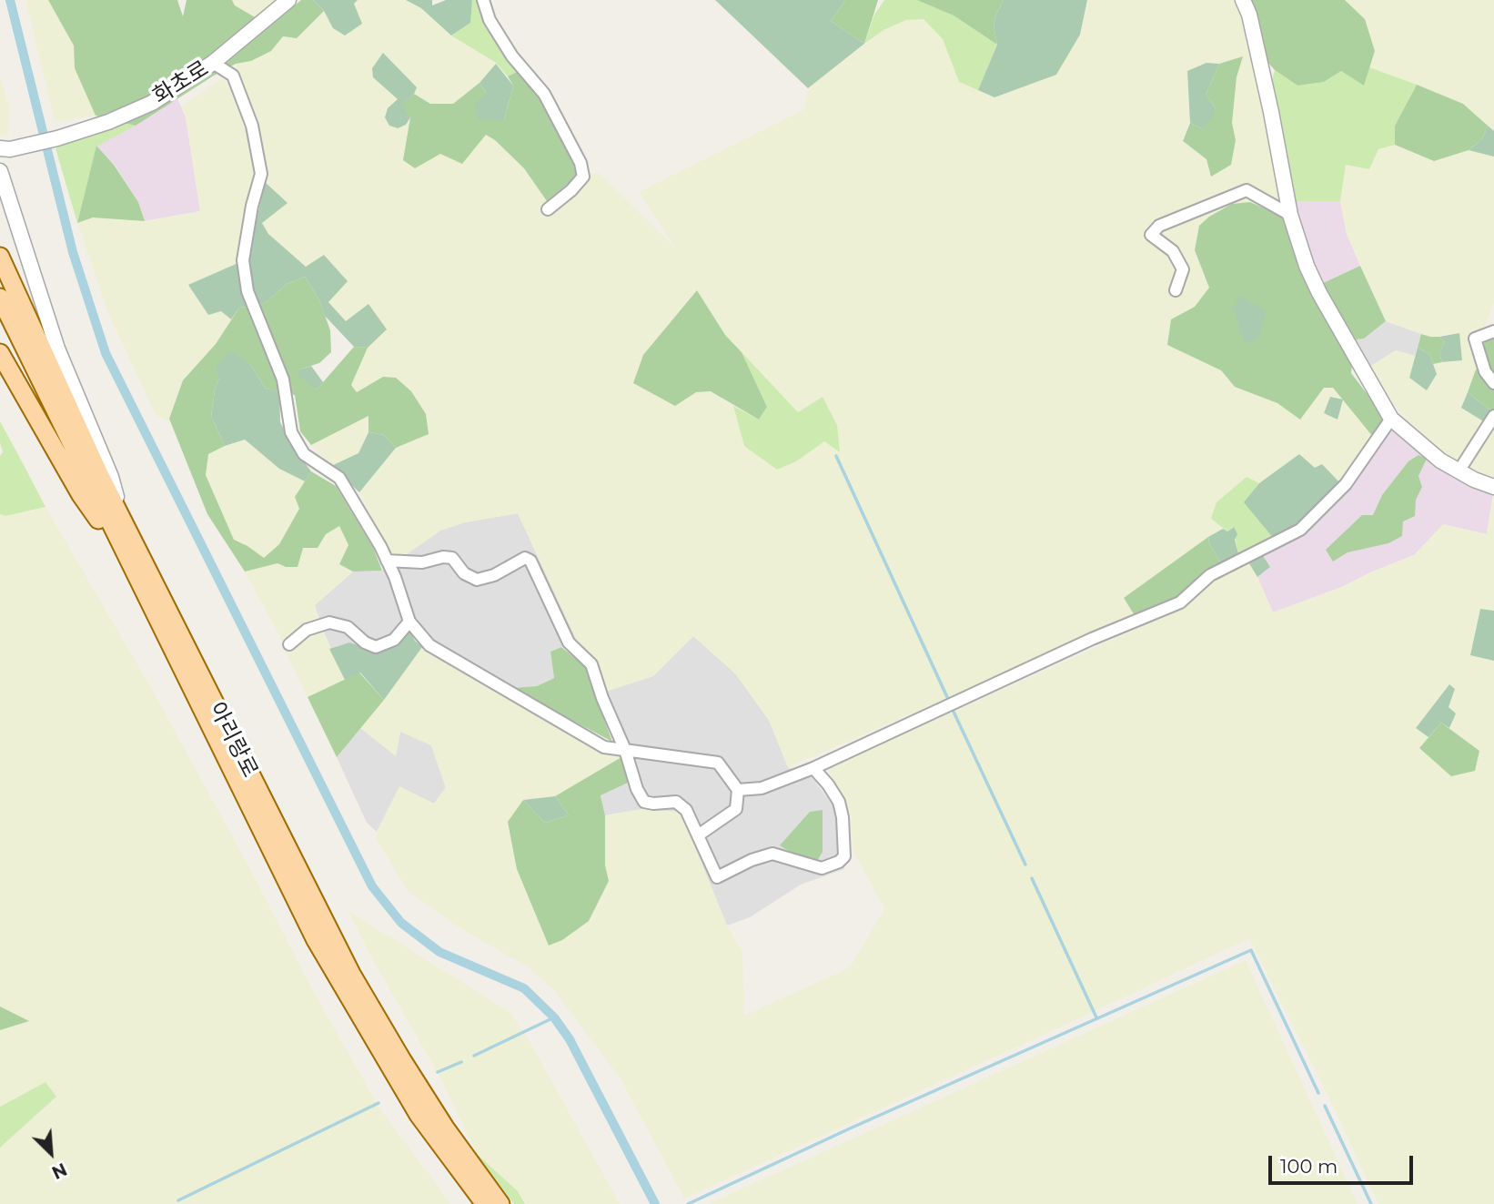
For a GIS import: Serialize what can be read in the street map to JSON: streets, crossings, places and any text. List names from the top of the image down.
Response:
{
  "streets": {
    "main road": ["아리랑로"],
    "street": ["화초로"]
  },
  "scale_bar": "100 m",
  "north": "bottom right"
}
